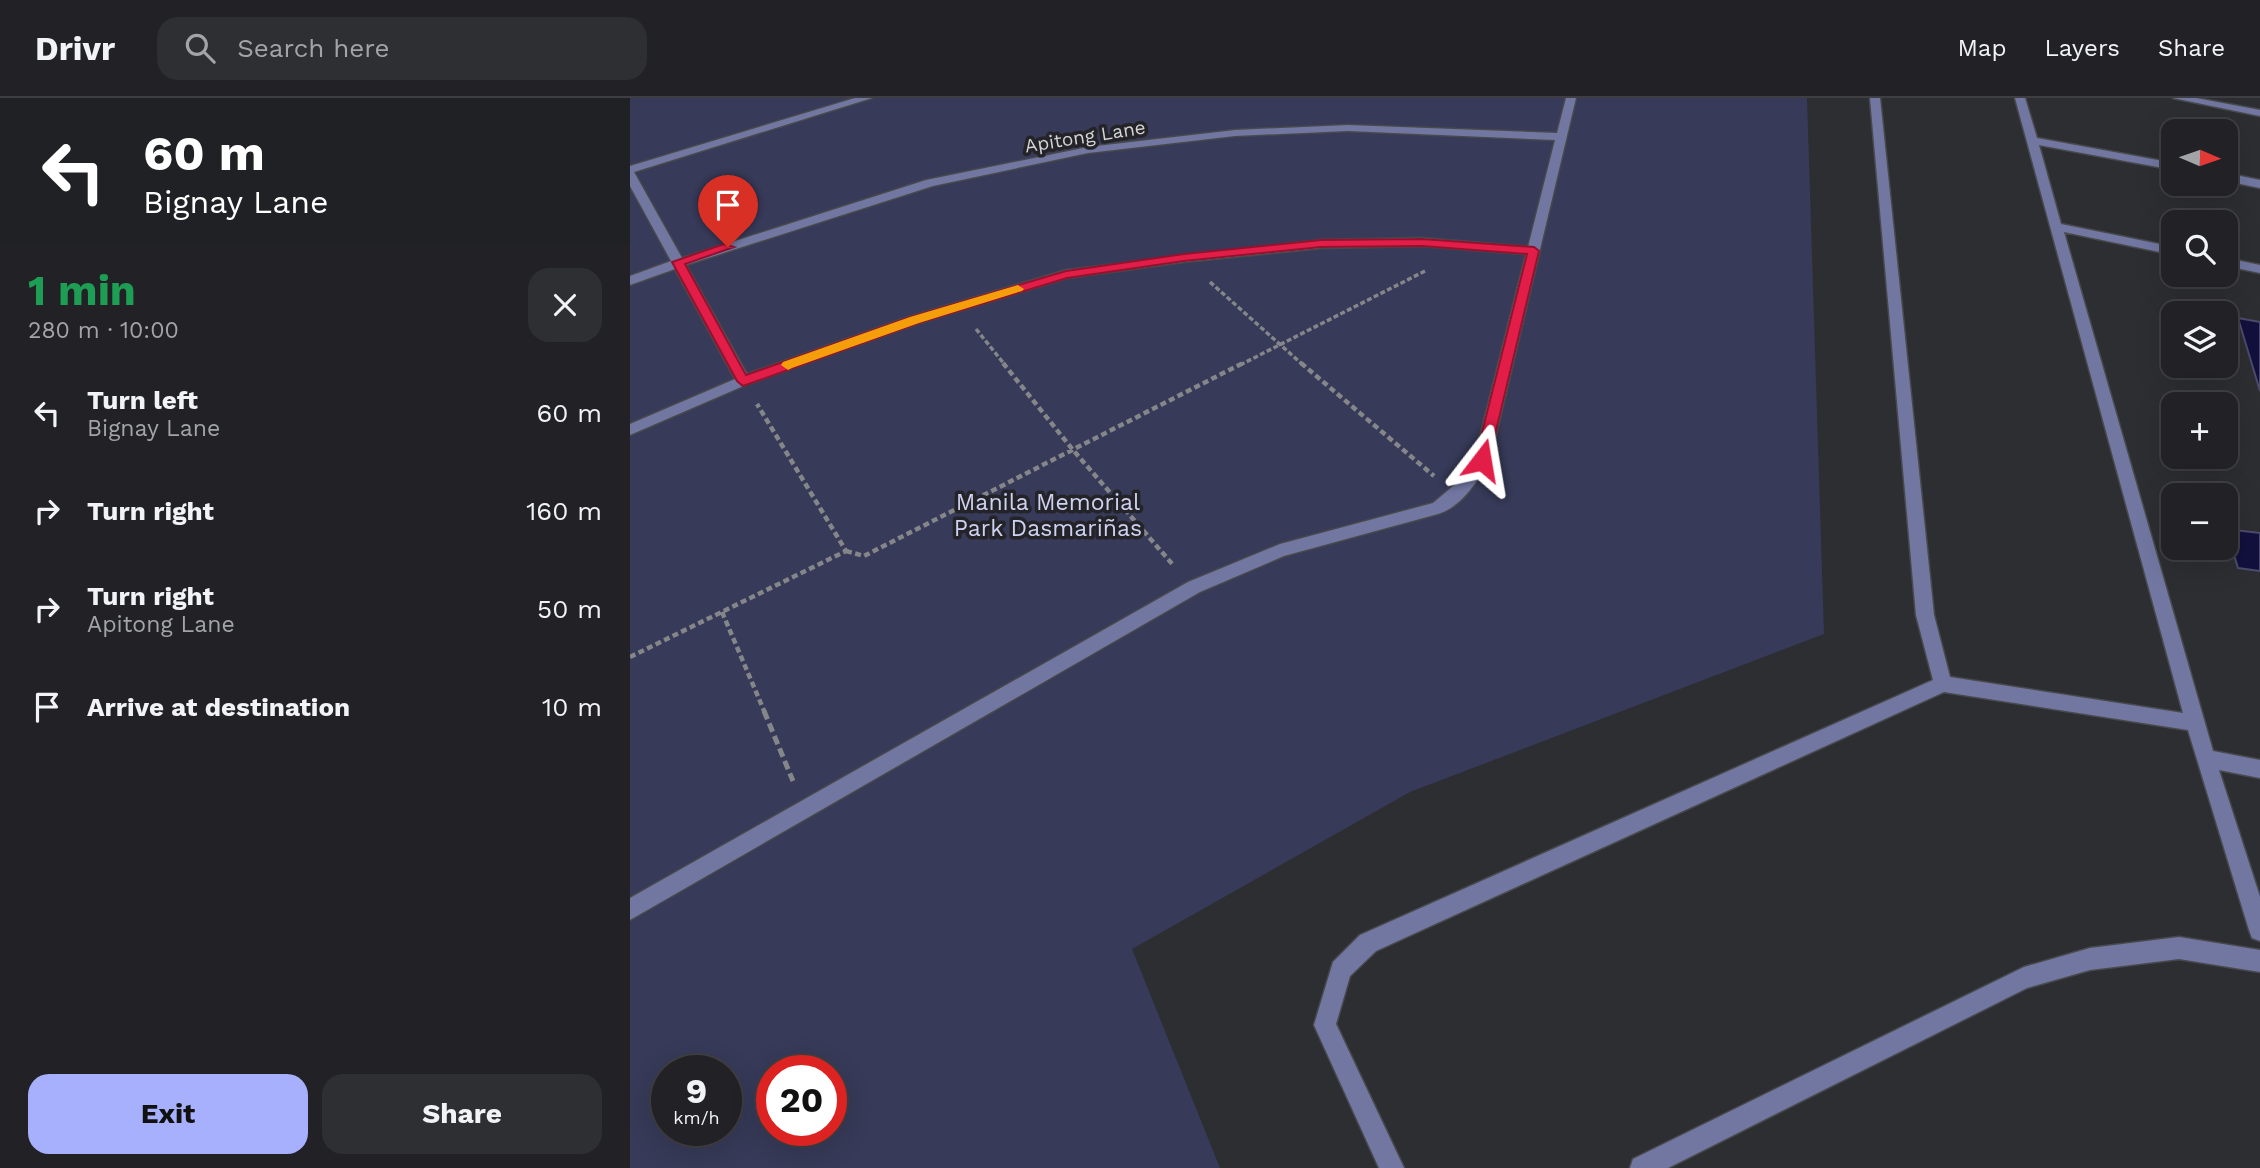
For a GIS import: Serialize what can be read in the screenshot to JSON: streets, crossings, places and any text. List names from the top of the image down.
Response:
{
  "streets": {
    "street": ["Apitong Lane"]
  },
  "parks": ["Manila Memorial Park Dasmariñas"],
  "north": "right",
  "page": {
    "header": "Drivr",
    "search": "Search here",
    "nav": ["Map", "Layers", "Share"],
    "turn": ["60 m", "Bignay Lane"],
    "map_buttons": ["+", "−"],
    "heading": ["1 min", "280 m · 10:00"],
    "list": [
      {
        "name": "Turn left",
        "note": "Bignay Lane",
        "value": "60 m"
      },
      {
        "name": "Turn right",
        "value": "160 m"
      },
      {
        "name": "Turn right",
        "note": "Apitong Lane",
        "value": "50 m"
      },
      {
        "name": "Arrive at destination",
        "value": "10 m"
      }
    ],
    "speed": "9 km/h",
    "limit": "20",
    "buttons": ["Exit", "Share"]
  }
}
